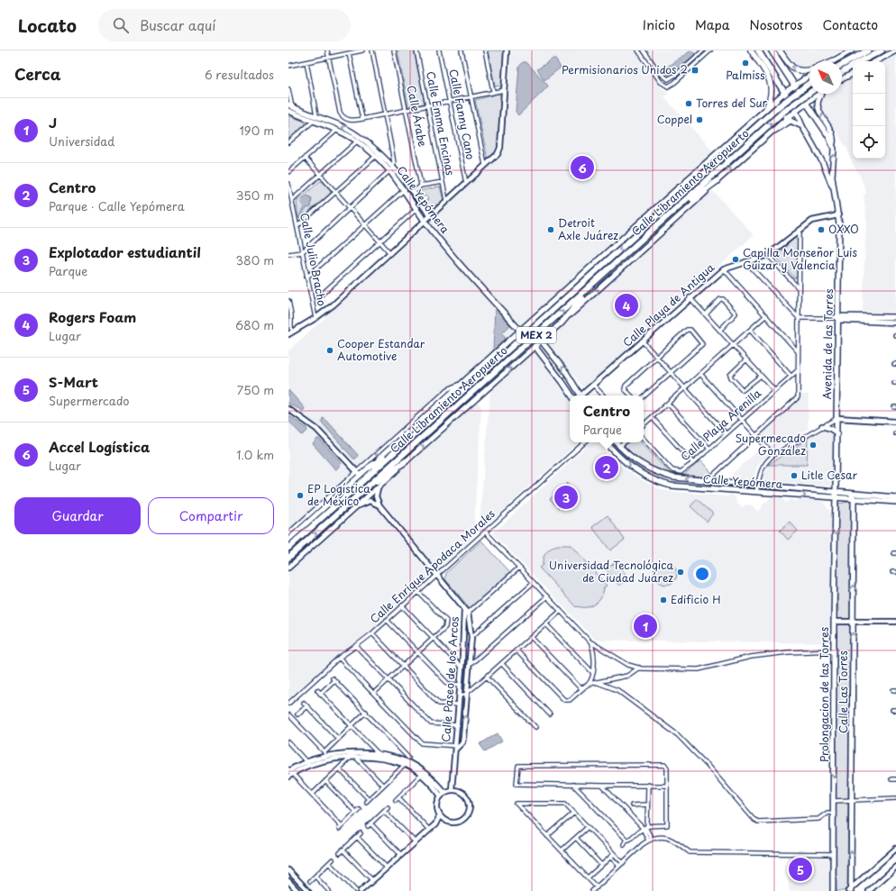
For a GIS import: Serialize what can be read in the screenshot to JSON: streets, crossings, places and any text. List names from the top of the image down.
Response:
{
  "streets": {
    "highway": ["Calle Libramiento Aeropuerto", "MEX 2", "Avenida de las Torres"],
    "main road": ["Calle Yepómera", "Calle Las Torres", "Prolongacion de las Torres"],
    "street": [
      "Calle Fanny Cano",
      "Calle Árabe",
      "Calle Emma Encinas",
      "Calle Julio Bracho",
      "Calle Playa de Antigua",
      "Calle Playa Arenilla",
      "Calle Enrique Apodaca Morales",
      "Calle Paseo de los Arcos"
    ]
  },
  "crossings": [
    ["Calle Yepómera", "Avenida de las Torres"],
    ["Calle Yepómera", "Calle Las Torres"],
    ["Calle Yepómera", "Prolongacion de las Torres"],
    ["Calle Playa de Antigua", "Avenida de las Torres"],
    ["Avenida de las Torres", "Prolongacion de las Torres"],
    ["Calle Enrique Apodaca Morales", "Calle Paseo de los Arcos"]
  ],
  "one_way": ["Calle Las Torres", "Prolongacion de las Torres"],
  "places": {
    "other": [
      "Palmiss",
      "Torres del Sur",
      "Coppel",
      "Detroit Axle Juárez",
      "OXXO",
      "Capilla Monseñor Luis Guizar y Valencia",
      "Cooper Estandar Automotive",
      "Supermecado González",
      "Litle Cesar",
      "EP Logística de México",
      "Universidad Tecnológica de Ciudad Juárez",
      "Edificio H"
    ],
    "transit": ["Permisionarios Unidos 2"]
  },
  "north": "top left",
  "page": {
    "header": "Locato",
    "search": "Buscar aquí",
    "nav": [
      "Inicio",
      "Mapa",
      "Nosotros",
      "Contacto"
    ],
    "heading": ["Cerca", "6 resultados"],
    "map_buttons": ["+", "−"],
    "list": [
      {
        "mark": "1",
        "name": "J",
        "note": "Universidad",
        "value": "190 m"
      },
      {
        "mark": "2",
        "name": "Centro",
        "note": "Parque · Calle Yepómera",
        "value": "350 m"
      },
      {
        "mark": "3",
        "name": "Explotador estudiantil",
        "note": "Parque",
        "value": "380 m"
      },
      {
        "mark": "4",
        "name": "Rogers Foam",
        "note": "Lugar",
        "value": "680 m"
      },
      {
        "mark": "5",
        "name": "S-Mart",
        "note": "Supermercado",
        "value": "750 m"
      },
      {
        "mark": "6",
        "name": "Accel Logística",
        "note": "Lugar",
        "value": "1.0 km"
      }
    ],
    "pins": [
      "6",
      "4",
      "2",
      "3",
      "1",
      "5"
    ],
    "popup": ["Centro", "Parque"],
    "buttons": ["Guardar", "Compartir"]
  }
}
